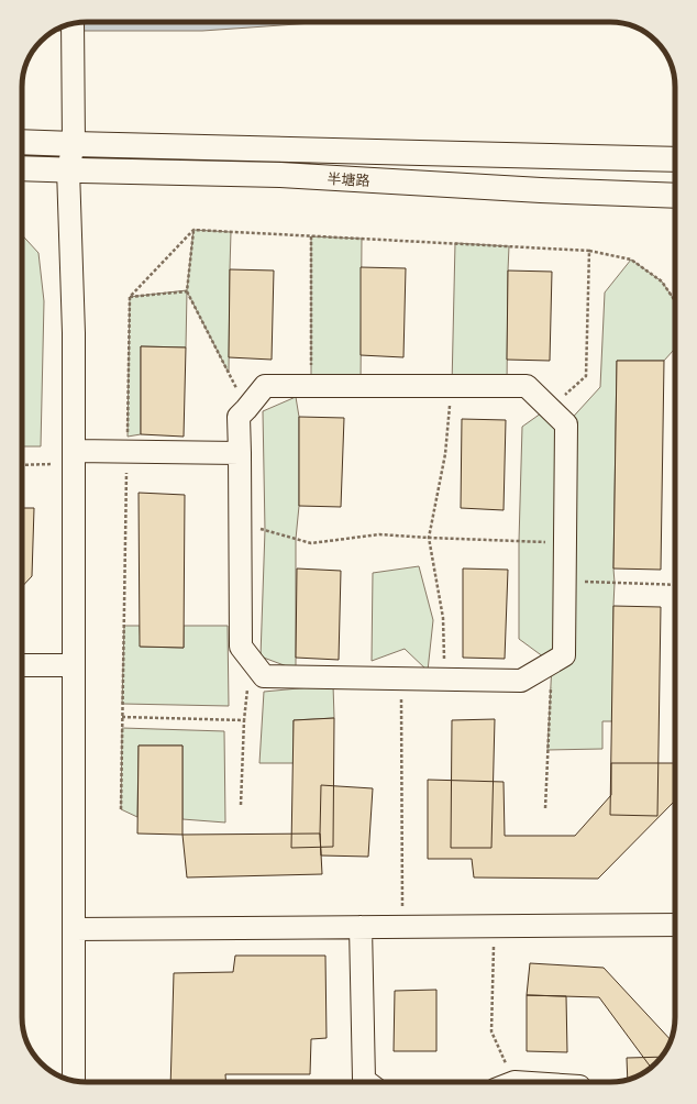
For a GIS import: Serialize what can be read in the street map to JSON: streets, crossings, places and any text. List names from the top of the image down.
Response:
{
  "streets": {
    "main road": ["半塘路"]
  }
}
